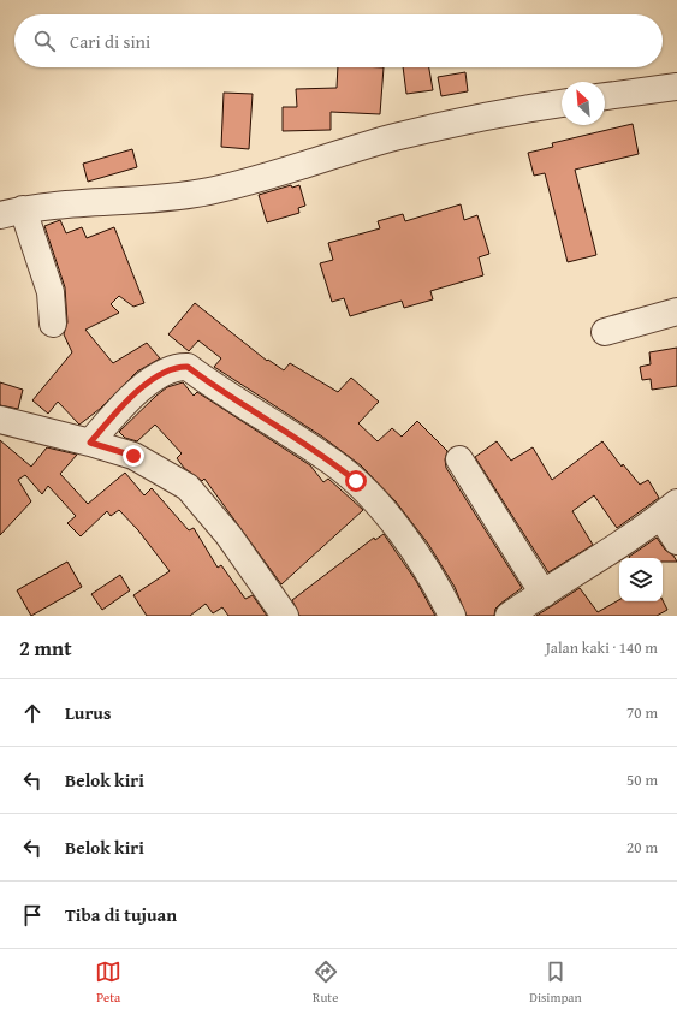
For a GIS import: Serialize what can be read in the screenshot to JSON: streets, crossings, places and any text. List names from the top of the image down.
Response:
{
  "north": "top left",
  "page": {
    "search": "Cari di sini",
    "heading": ["2 mnt", "Jalan kaki · 140 m"],
    "list": [
      ["Lurus", "70 m"],
      ["Belok kiri", "50 m"],
      ["Belok kiri", "20 m"],
      "Tiba di tujuan"
    ],
    "nav": ["Peta", "Rute", "Disimpan"]
  }
}
